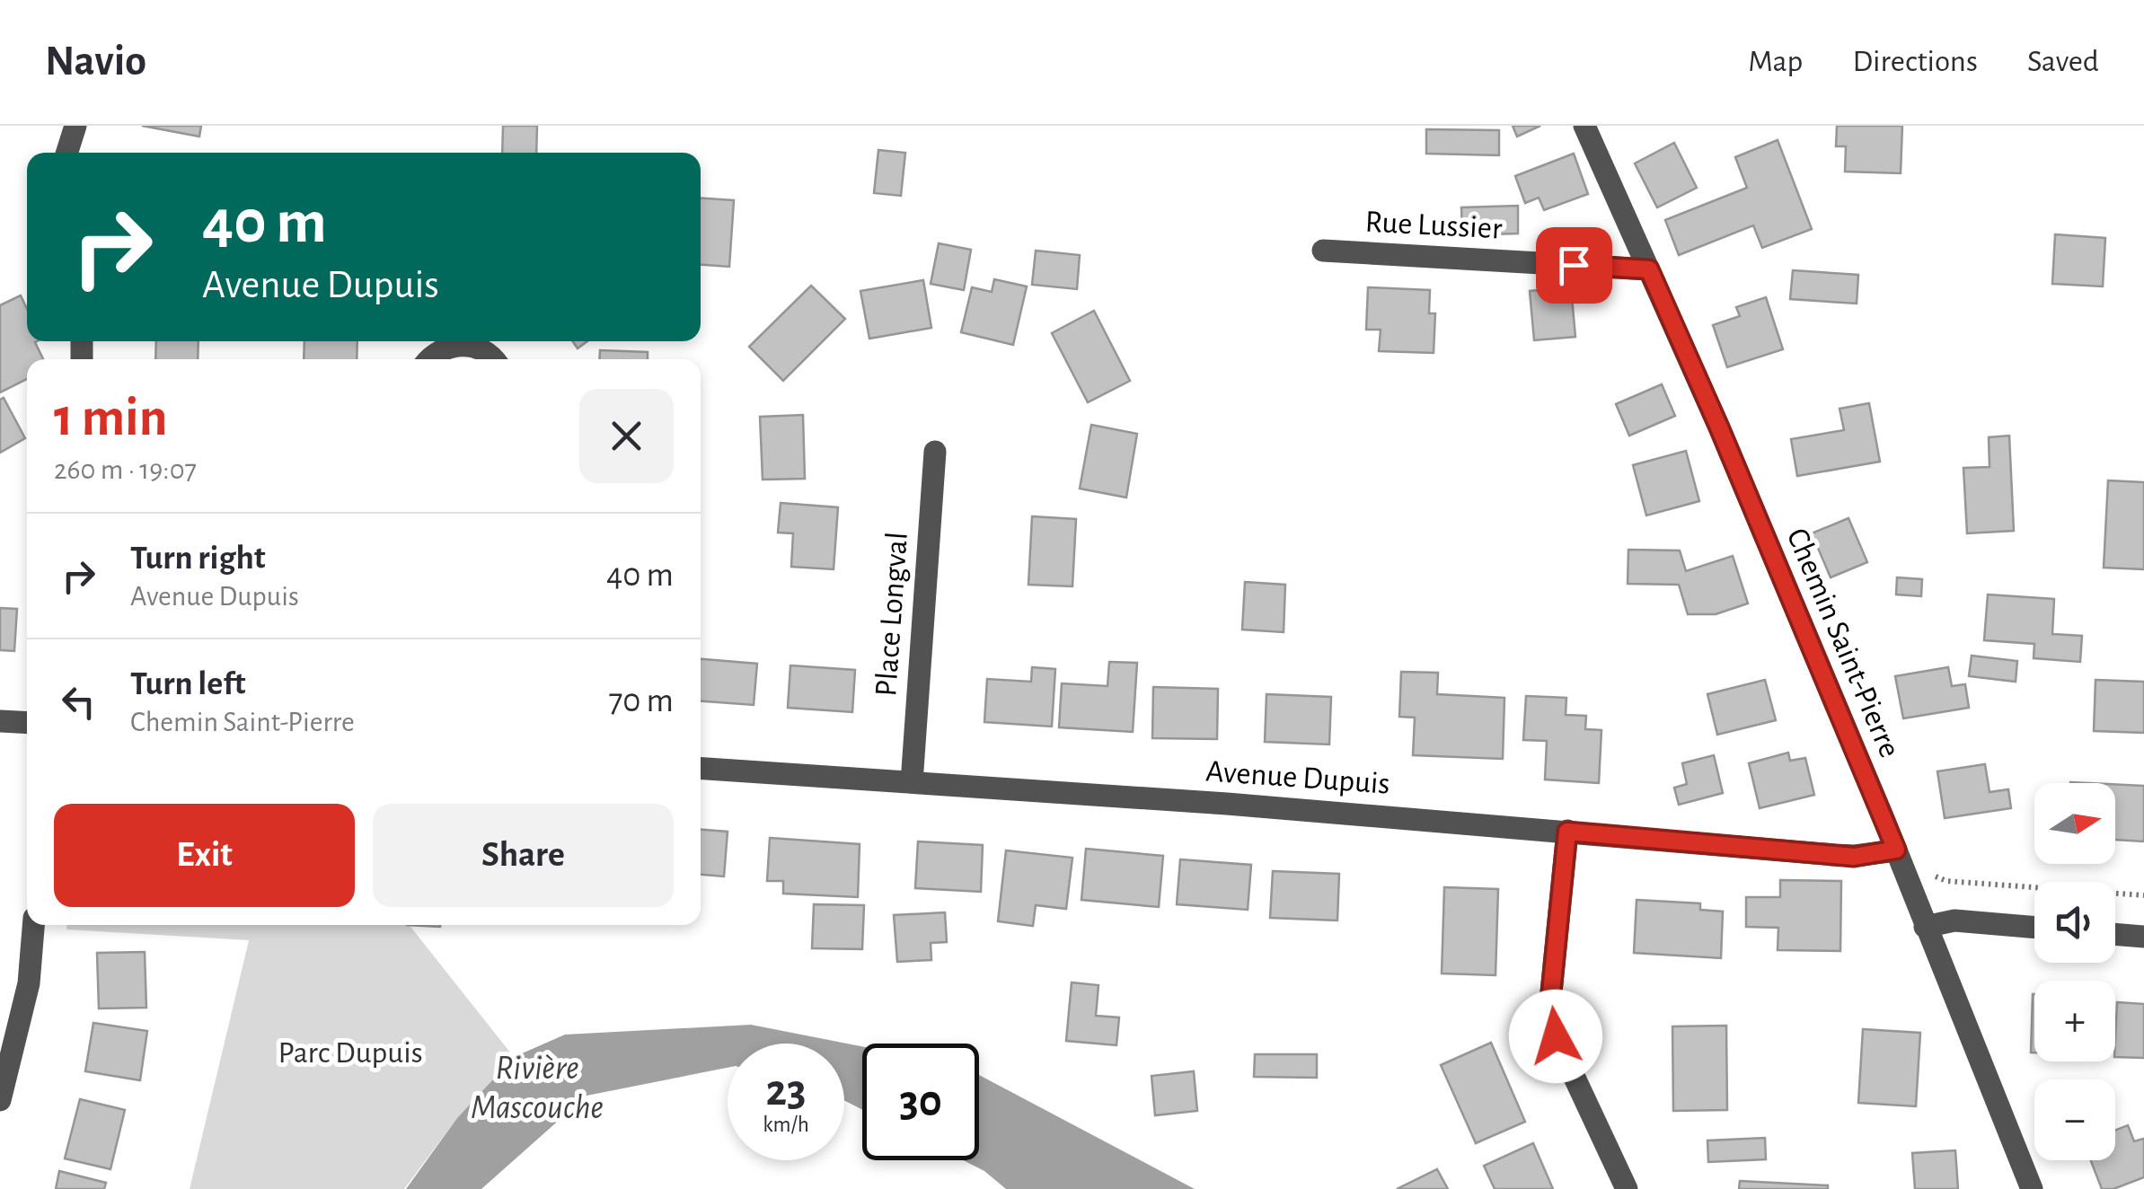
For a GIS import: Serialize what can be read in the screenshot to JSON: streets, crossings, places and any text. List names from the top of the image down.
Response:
{
  "streets": {
    "street": [
      "Rue Lussier",
      "Place Longval",
      "Chemin Saint-Pierre",
      "Avenue Dupuis"
    ]
  },
  "crossings": [
    ["Rue Lussier", "Chemin Saint-Pierre"],
    ["Place Longval", "Avenue Dupuis"],
    ["Chemin Saint-Pierre", "Avenue Dupuis"]
  ],
  "water": ["Rivière Mascouche"],
  "parks": ["Parc Dupuis"],
  "north": "right",
  "page": {
    "header": "Navio",
    "nav": ["Map", "Directions", "Saved"],
    "turn": ["40 m", "Avenue Dupuis"],
    "heading": ["1 min", "260 m · 19:07"],
    "list": [
      {
        "name": "Turn right",
        "note": "Avenue Dupuis",
        "value": "40 m"
      },
      {
        "name": "Turn left",
        "note": "Chemin Saint-Pierre",
        "value": "70 m"
      }
    ],
    "map_buttons": ["+", "−"],
    "buttons": ["Exit", "Share"],
    "speed": "23 km/h",
    "limit": "30"
  }
}
